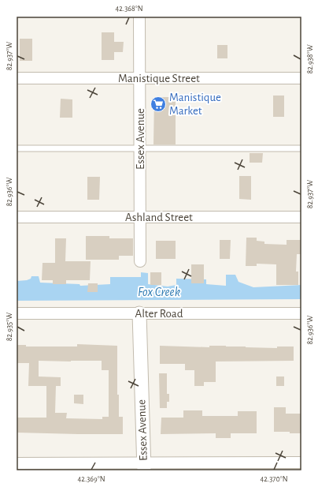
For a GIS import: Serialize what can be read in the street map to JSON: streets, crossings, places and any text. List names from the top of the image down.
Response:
{
  "streets": {
    "street": [
      "Manistique Street",
      "Essex Avenue",
      "Ashland Street",
      "Alter Road"
    ]
  },
  "crossings": [
    ["Manistique Street", "Essex Avenue"],
    ["Essex Avenue", "Ashland Street"],
    ["Essex Avenue", "Alter Road"]
  ],
  "water": ["Fox Creek"],
  "places": {
    "supermarket": ["Manistique Market"]
  },
  "coordinates": [
    "42.368°N",
    "82.937°W",
    "82.938°W",
    "82.936°W",
    "82.935°W",
    "42.369°N",
    "42.370°N"
  ]
}
